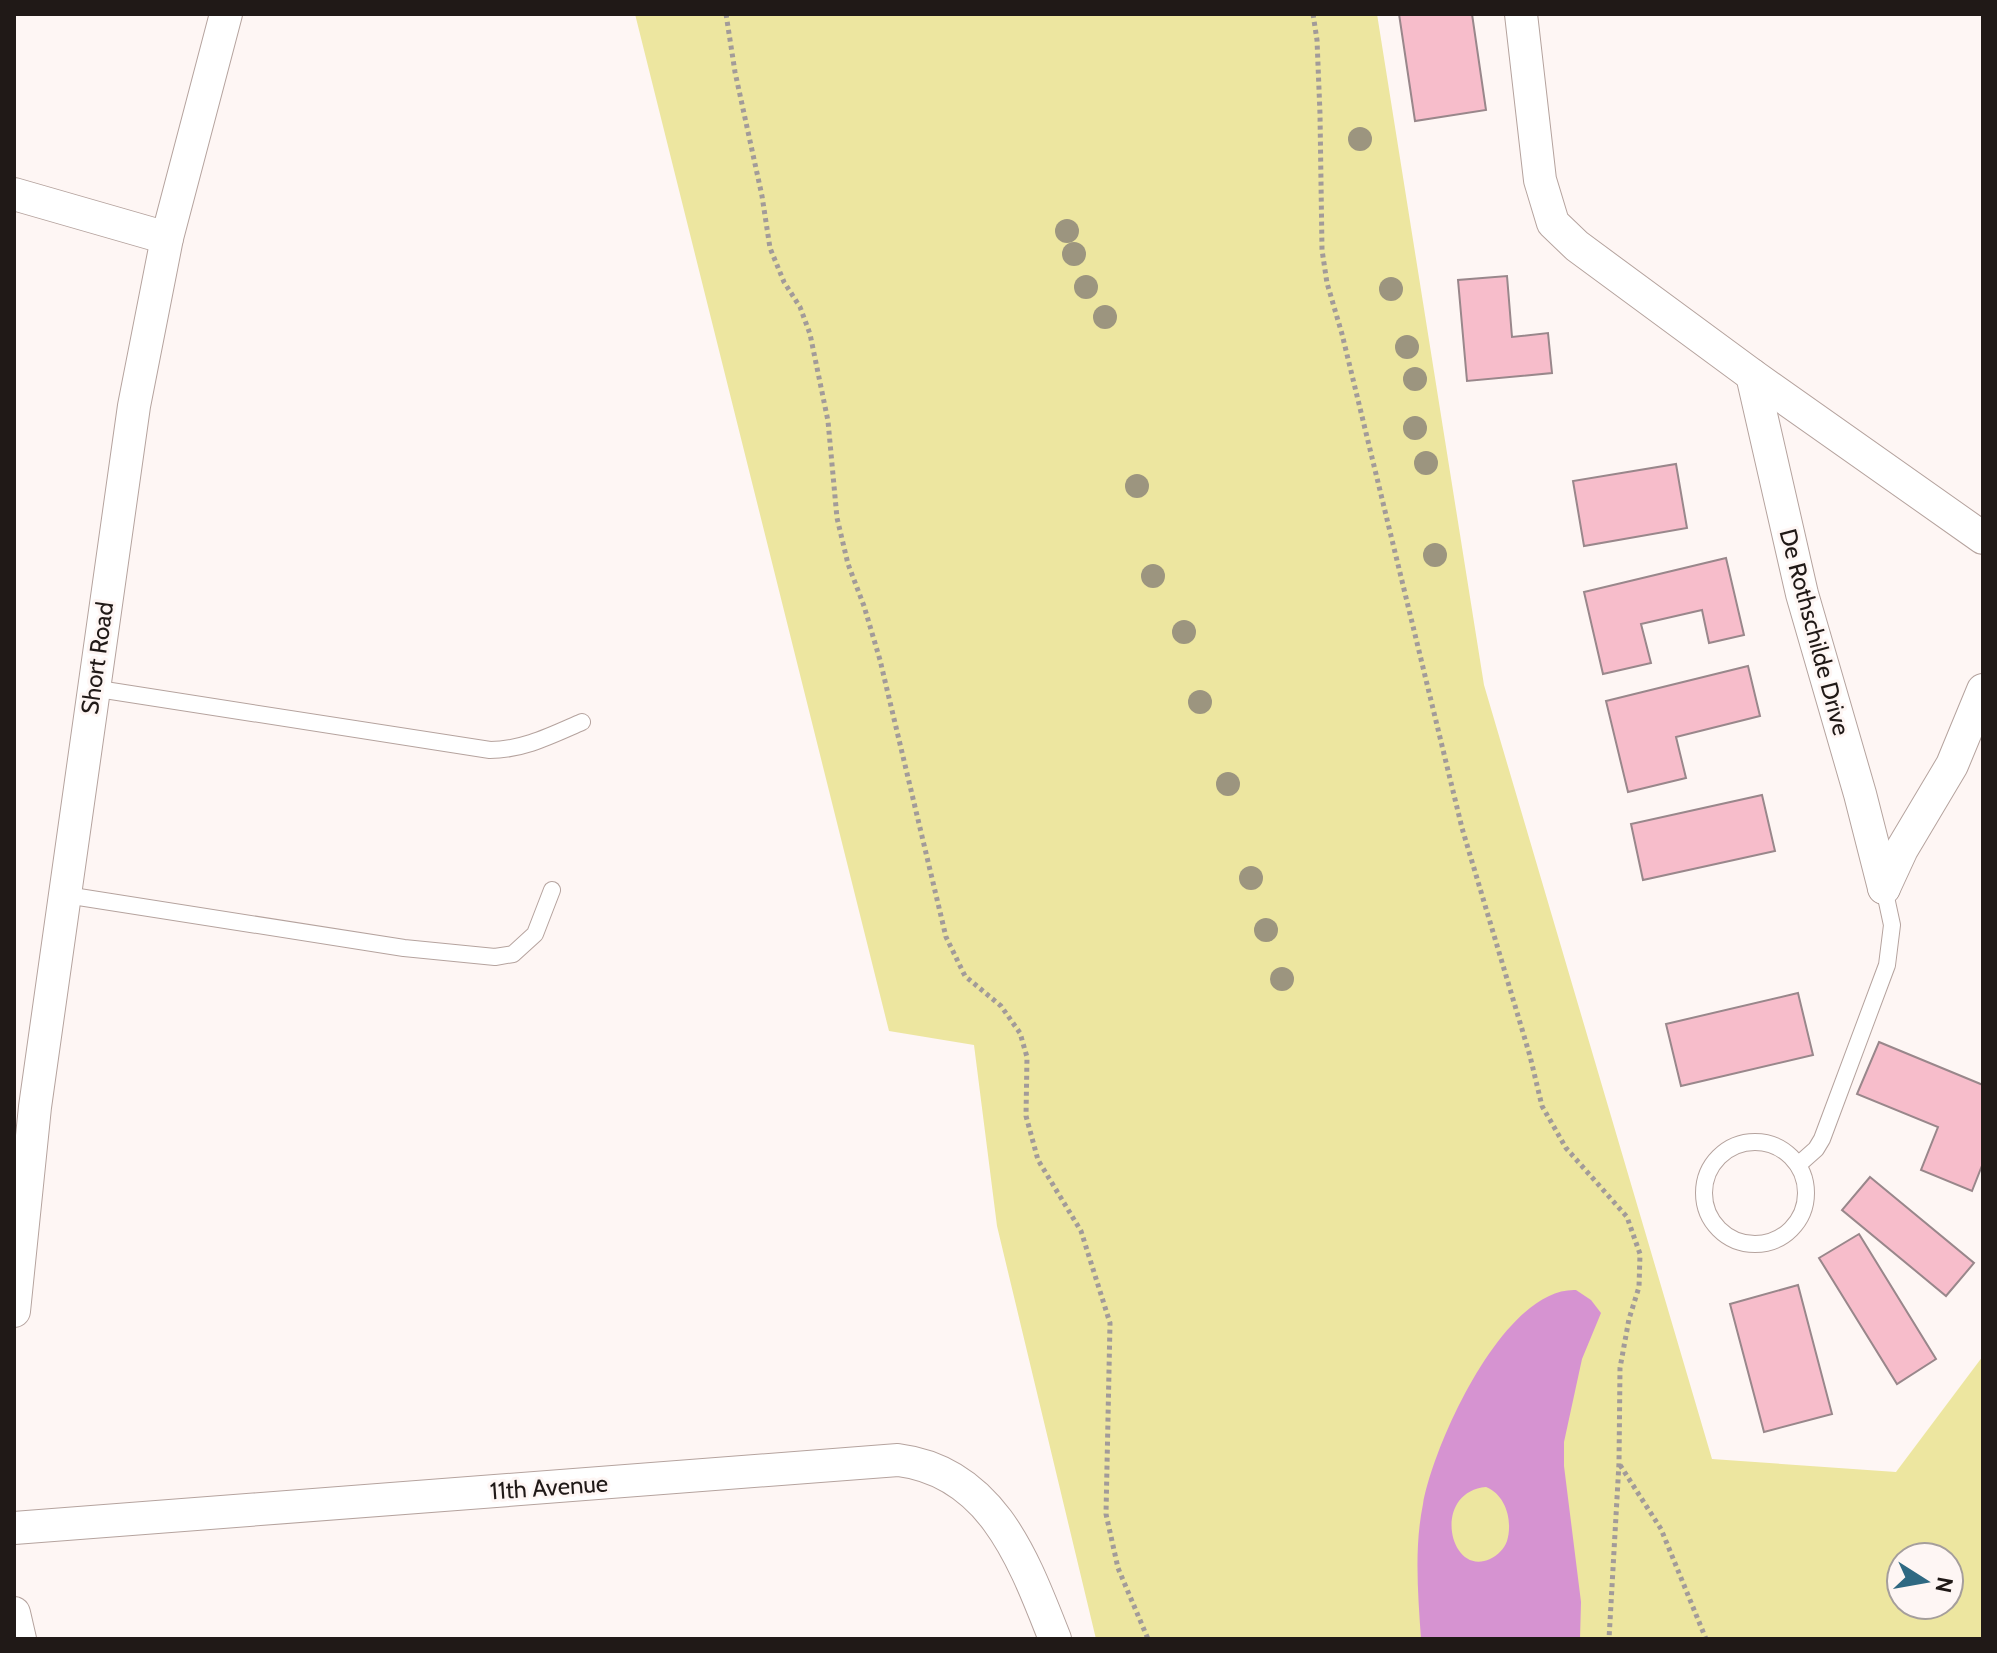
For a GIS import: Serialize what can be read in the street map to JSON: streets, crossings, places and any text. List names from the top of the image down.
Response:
{
  "streets": {
    "street": ["De Rothschilde Drive", "Short Road", "11th Avenue"]
  },
  "north": "right"
}
